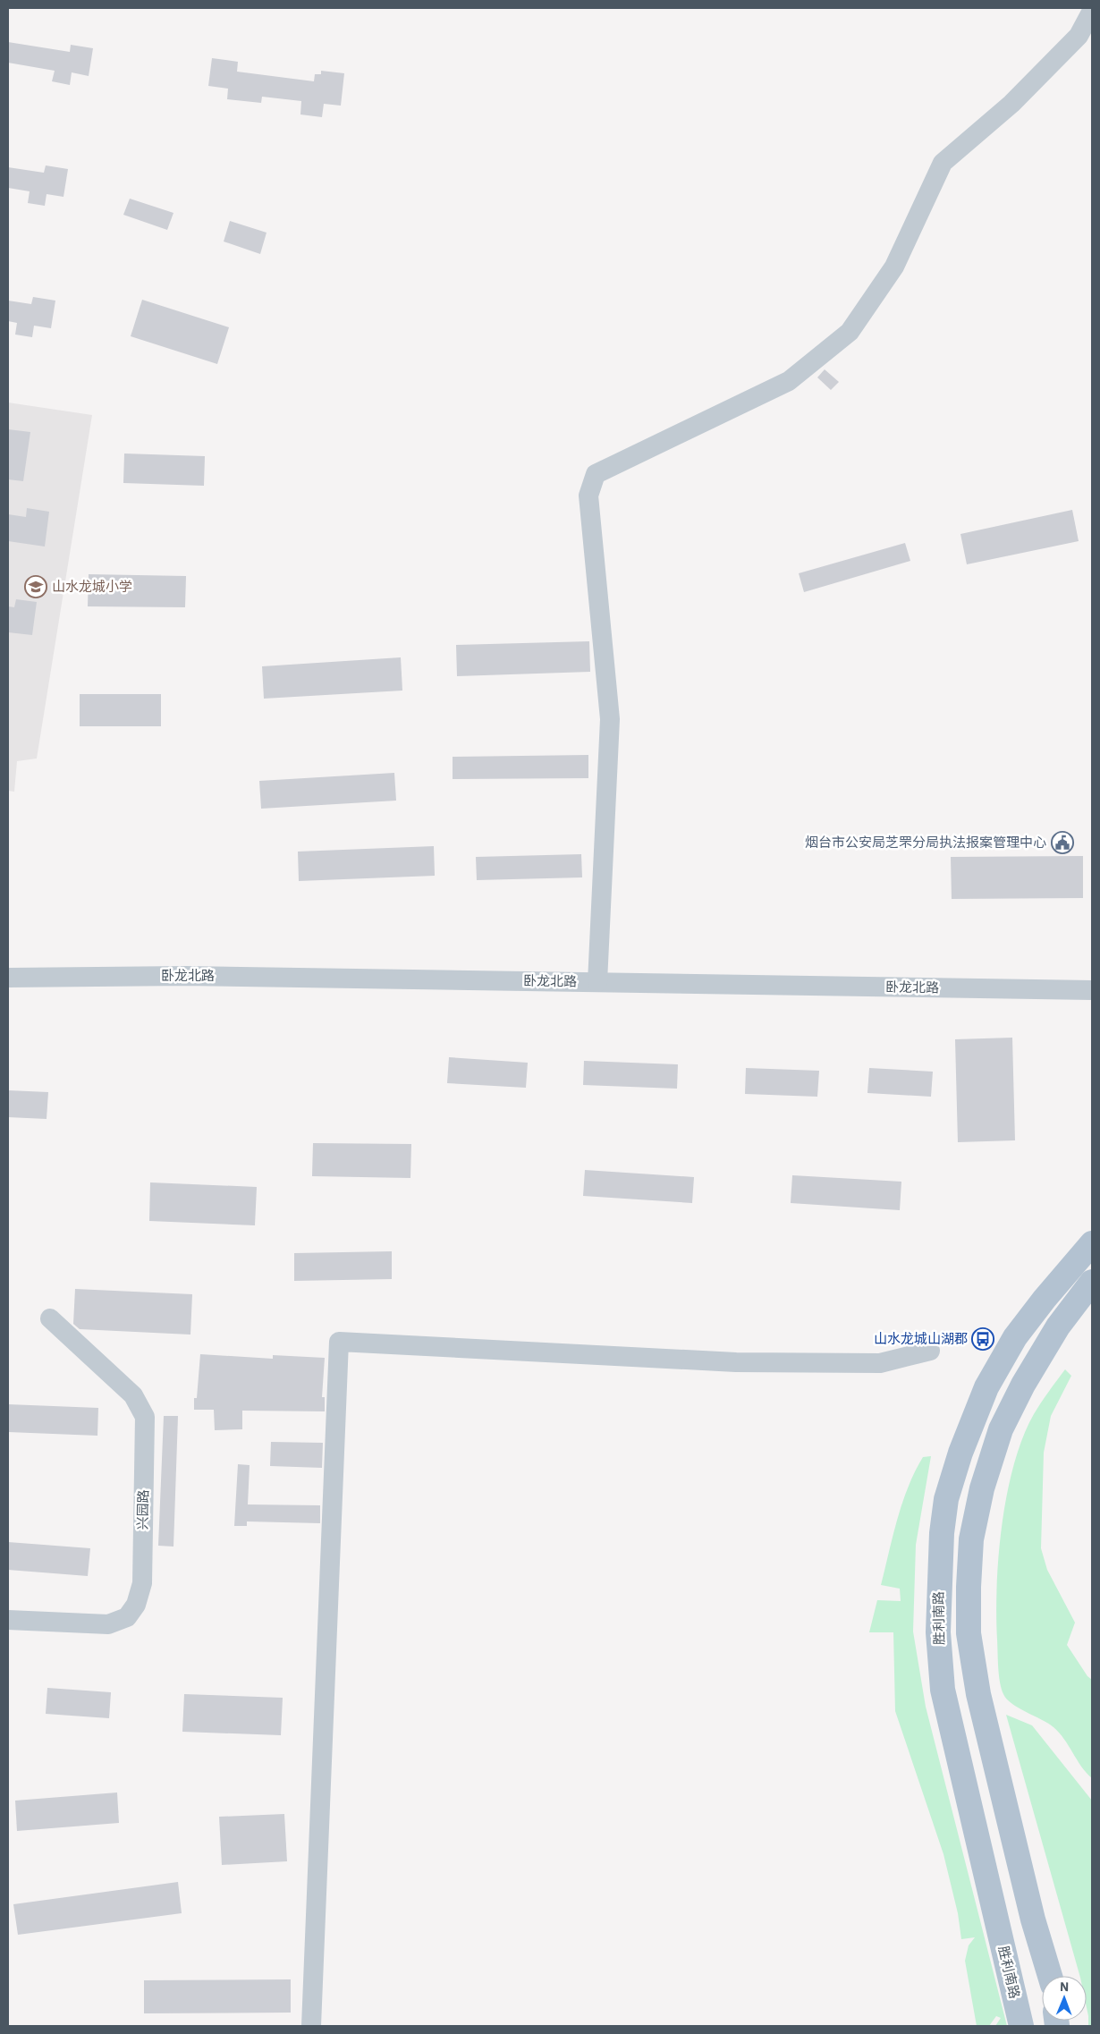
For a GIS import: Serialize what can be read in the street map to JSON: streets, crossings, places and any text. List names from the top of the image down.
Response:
{
  "streets": {
    "main road": ["胜利南路"],
    "street": ["卧龙北路", "兴园路"]
  },
  "places": {
    "school or university": ["山水龙城小学"],
    "public building": ["烟台市公安局芝罘分局执法报案管理中心"],
    "bus stop": ["山水龙城山湖郡"]
  },
  "north": "top"
}
